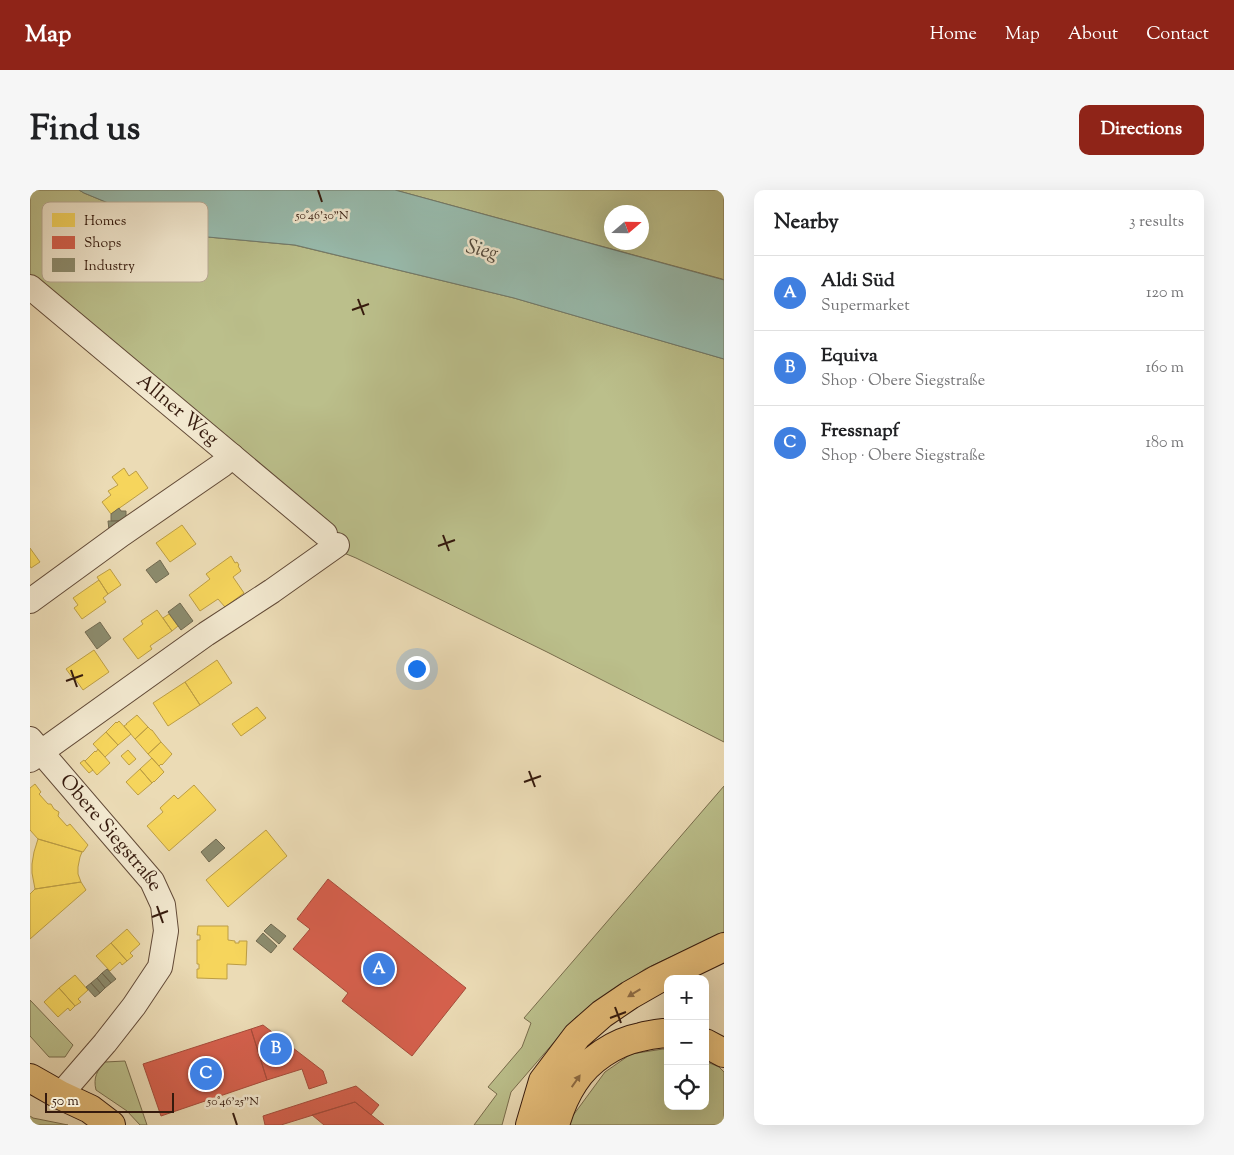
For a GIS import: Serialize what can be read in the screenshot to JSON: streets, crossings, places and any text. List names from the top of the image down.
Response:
{
  "streets": {
    "street": ["Allner Weg", "Obere Siegstraße"]
  },
  "crossings": [
    ["Allner Weg", "Obere Siegstraße"]
  ],
  "water": ["Sieg"],
  "legend": ["Homes", "Shops", "Industry"],
  "scale_bar": "50 m",
  "north": "right",
  "page": {
    "header": "Map",
    "nav": [
      "Home",
      "Map",
      "About",
      "Contact"
    ],
    "title": "Find us",
    "buttons": "Directions",
    "heading": ["Nearby", "3 results"],
    "list": [
      {
        "mark": "A",
        "name": "Aldi Süd",
        "note": "Supermarket",
        "value": "120 m"
      },
      {
        "mark": "B",
        "name": "Equiva",
        "note": "Shop · Obere Siegstraße",
        "value": "160 m"
      },
      {
        "mark": "C",
        "name": "Fressnapf",
        "note": "Shop · Obere Siegstraße",
        "value": "180 m"
      }
    ],
    "pins": ["A", "B", "C"],
    "map_buttons": ["+", "−"],
    "scale": "50 m"
  },
  "coordinates": ["50°46'30\"N", "50°46'25\"N"]
}
